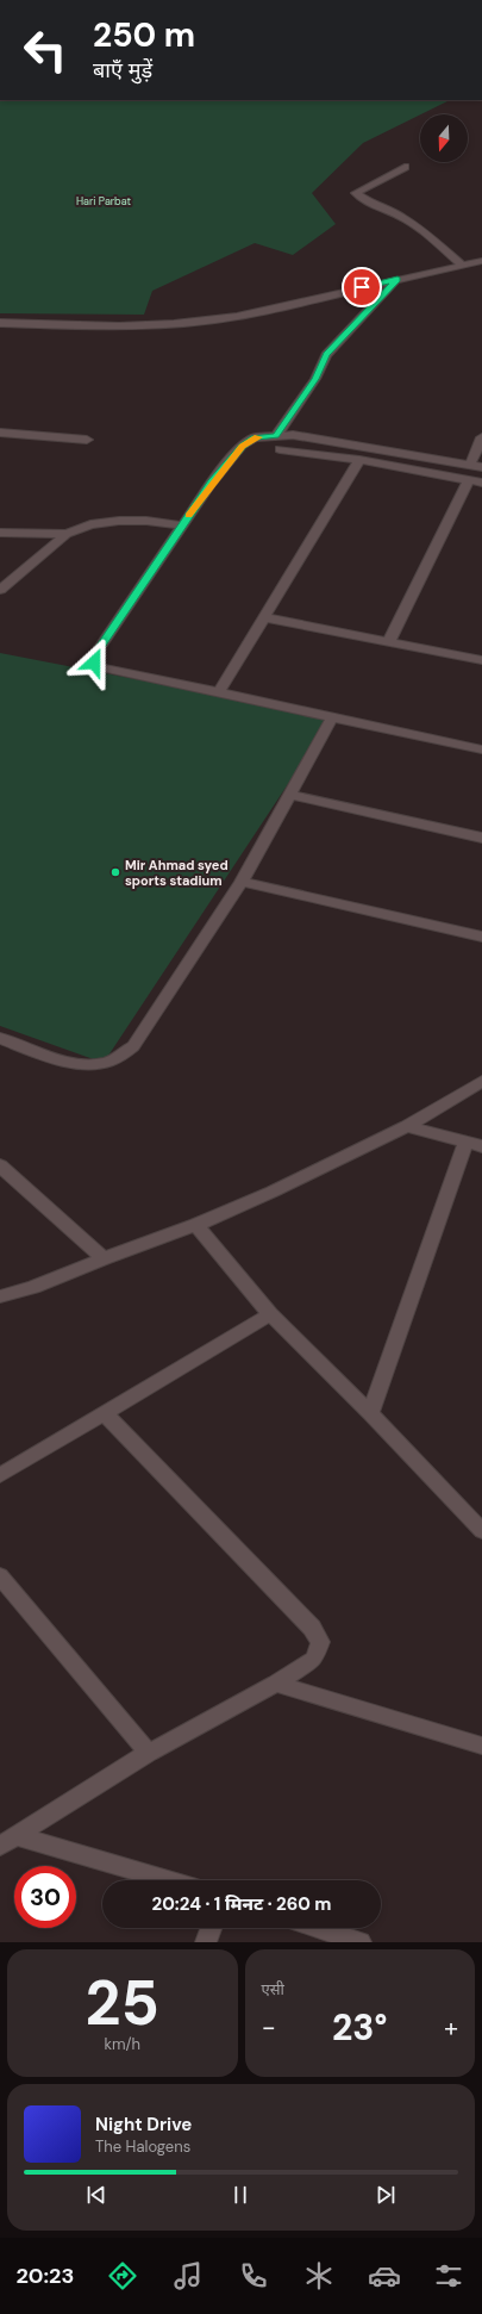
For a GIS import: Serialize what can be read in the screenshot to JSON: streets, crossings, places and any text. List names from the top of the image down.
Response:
{
  "parks": ["Hari Parbat"],
  "places": ["Mir Ahmad syed sports stadium"],
  "north": "bottom",
  "page": {
    "turn": ["250 m", "बाएँ मुड़ें"],
    "limit": "30",
    "trip": "20:24 · 1 मिनट · 260 m",
    "tile": [
      ["25", "km/h"],
      "एसी"
    ],
    "heat": ["−", "23°", "+"],
    "song": ["Night Drive", "The Halogens"],
    "tabs": "20:23"
  }
}
